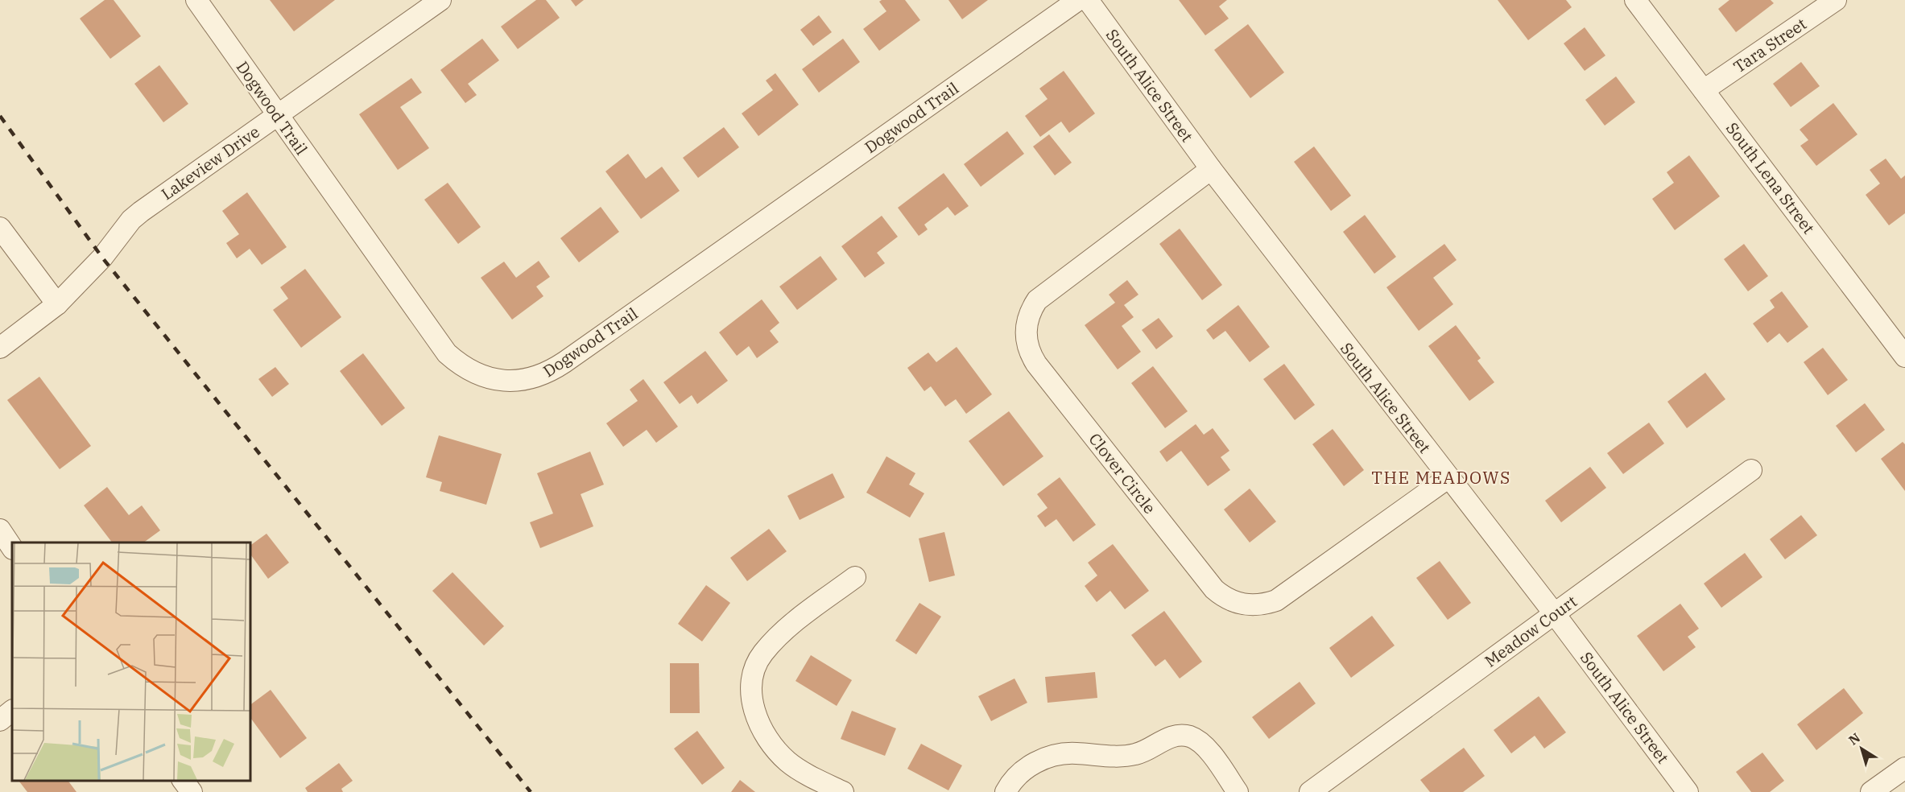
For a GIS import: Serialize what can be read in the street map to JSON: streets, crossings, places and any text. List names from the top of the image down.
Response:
{
  "streets": {
    "street": [
      "Tara Street",
      "South Alice Street",
      "Dogwood Trail",
      "Lakeview Drive",
      "South Lena Street",
      "Clover Circle",
      "Meadow Court"
    ]
  },
  "crossings": [
    ["Tara Street", "South Lena Street"],
    ["South Alice Street", "Clover Circle"],
    ["South Alice Street", "Meadow Court"],
    ["Dogwood Trail", "Lakeview Drive"]
  ],
  "districts": ["THE MEADOWS"],
  "north": "top left"
}
